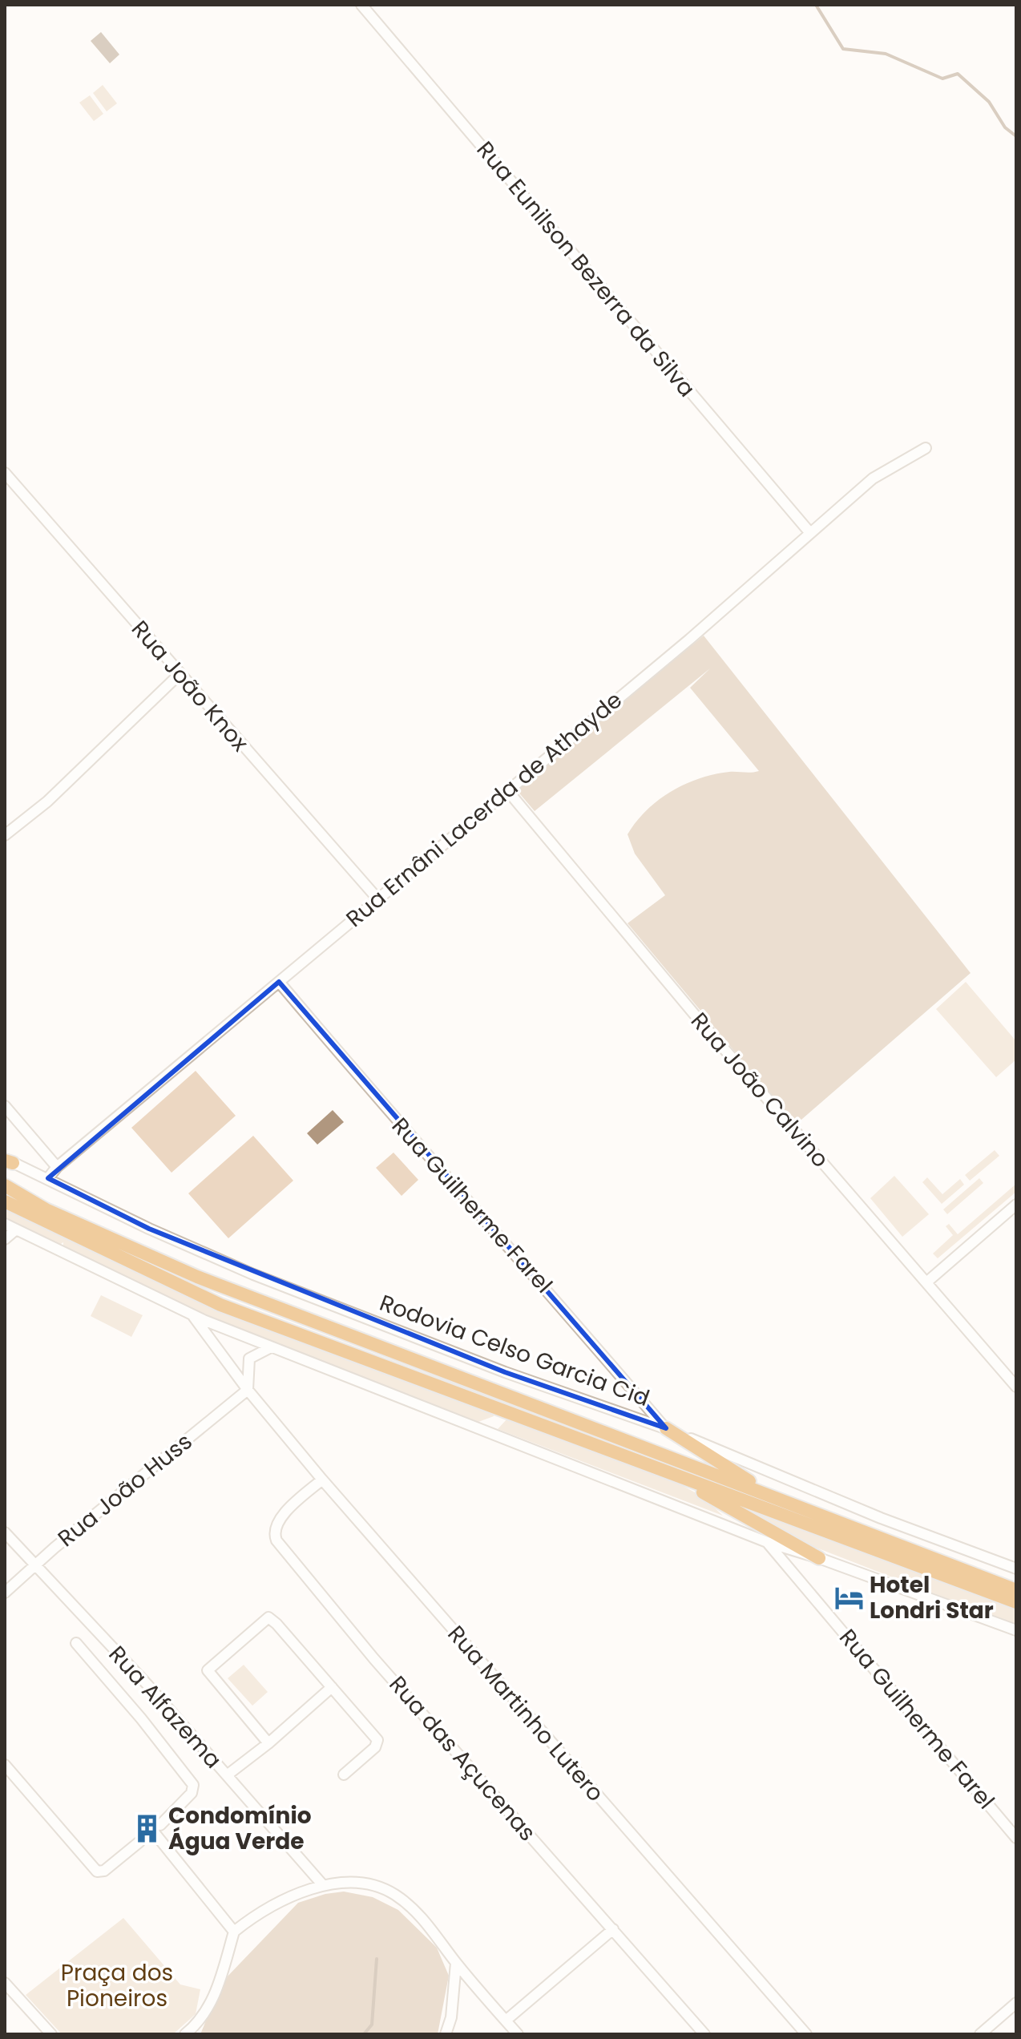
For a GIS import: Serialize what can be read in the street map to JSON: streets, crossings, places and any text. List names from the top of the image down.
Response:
{
  "streets": {
    "highway": ["Rodovia Celso Garcia Cid"],
    "street": [
      "Rua Eunilson Bezerra da Silva",
      "Rua João Knox",
      "Rua Ernâni Lacerda de Athayde",
      "Rua João Calvino",
      "Rua Guilherme Farel",
      "Rua João Huss",
      "Rua Alfazema",
      "Rua Martinho Lutero",
      "Rua das Açucenas"
    ]
  },
  "crossings": [
    ["Rua Eunilson Bezerra da Silva", "Rua Ernâni Lacerda de Athayde"],
    ["Rua João Knox", "Rua Ernâni Lacerda de Athayde"],
    ["Rua Ernâni Lacerda de Athayde", "Rua João Calvino"],
    ["Rua Ernâni Lacerda de Athayde", "Rua Guilherme Farel"],
    ["Rua Ernâni Lacerda de Athayde", "Rodovia Celso Garcia Cid"],
    ["Rua Guilherme Farel", "Rodovia Celso Garcia Cid"],
    ["Rua João Huss", "Rua Alfazema"],
    ["Rua João Huss", "Rua Martinho Lutero"],
    ["Rua Martinho Lutero", "Rua das Açucenas"]
  ],
  "parks": ["Praça dos Pioneiros"],
  "places": {
    "hotel": ["Hotel Londri Star"],
    "building": ["Condomínio Água Verde"]
  }
}
